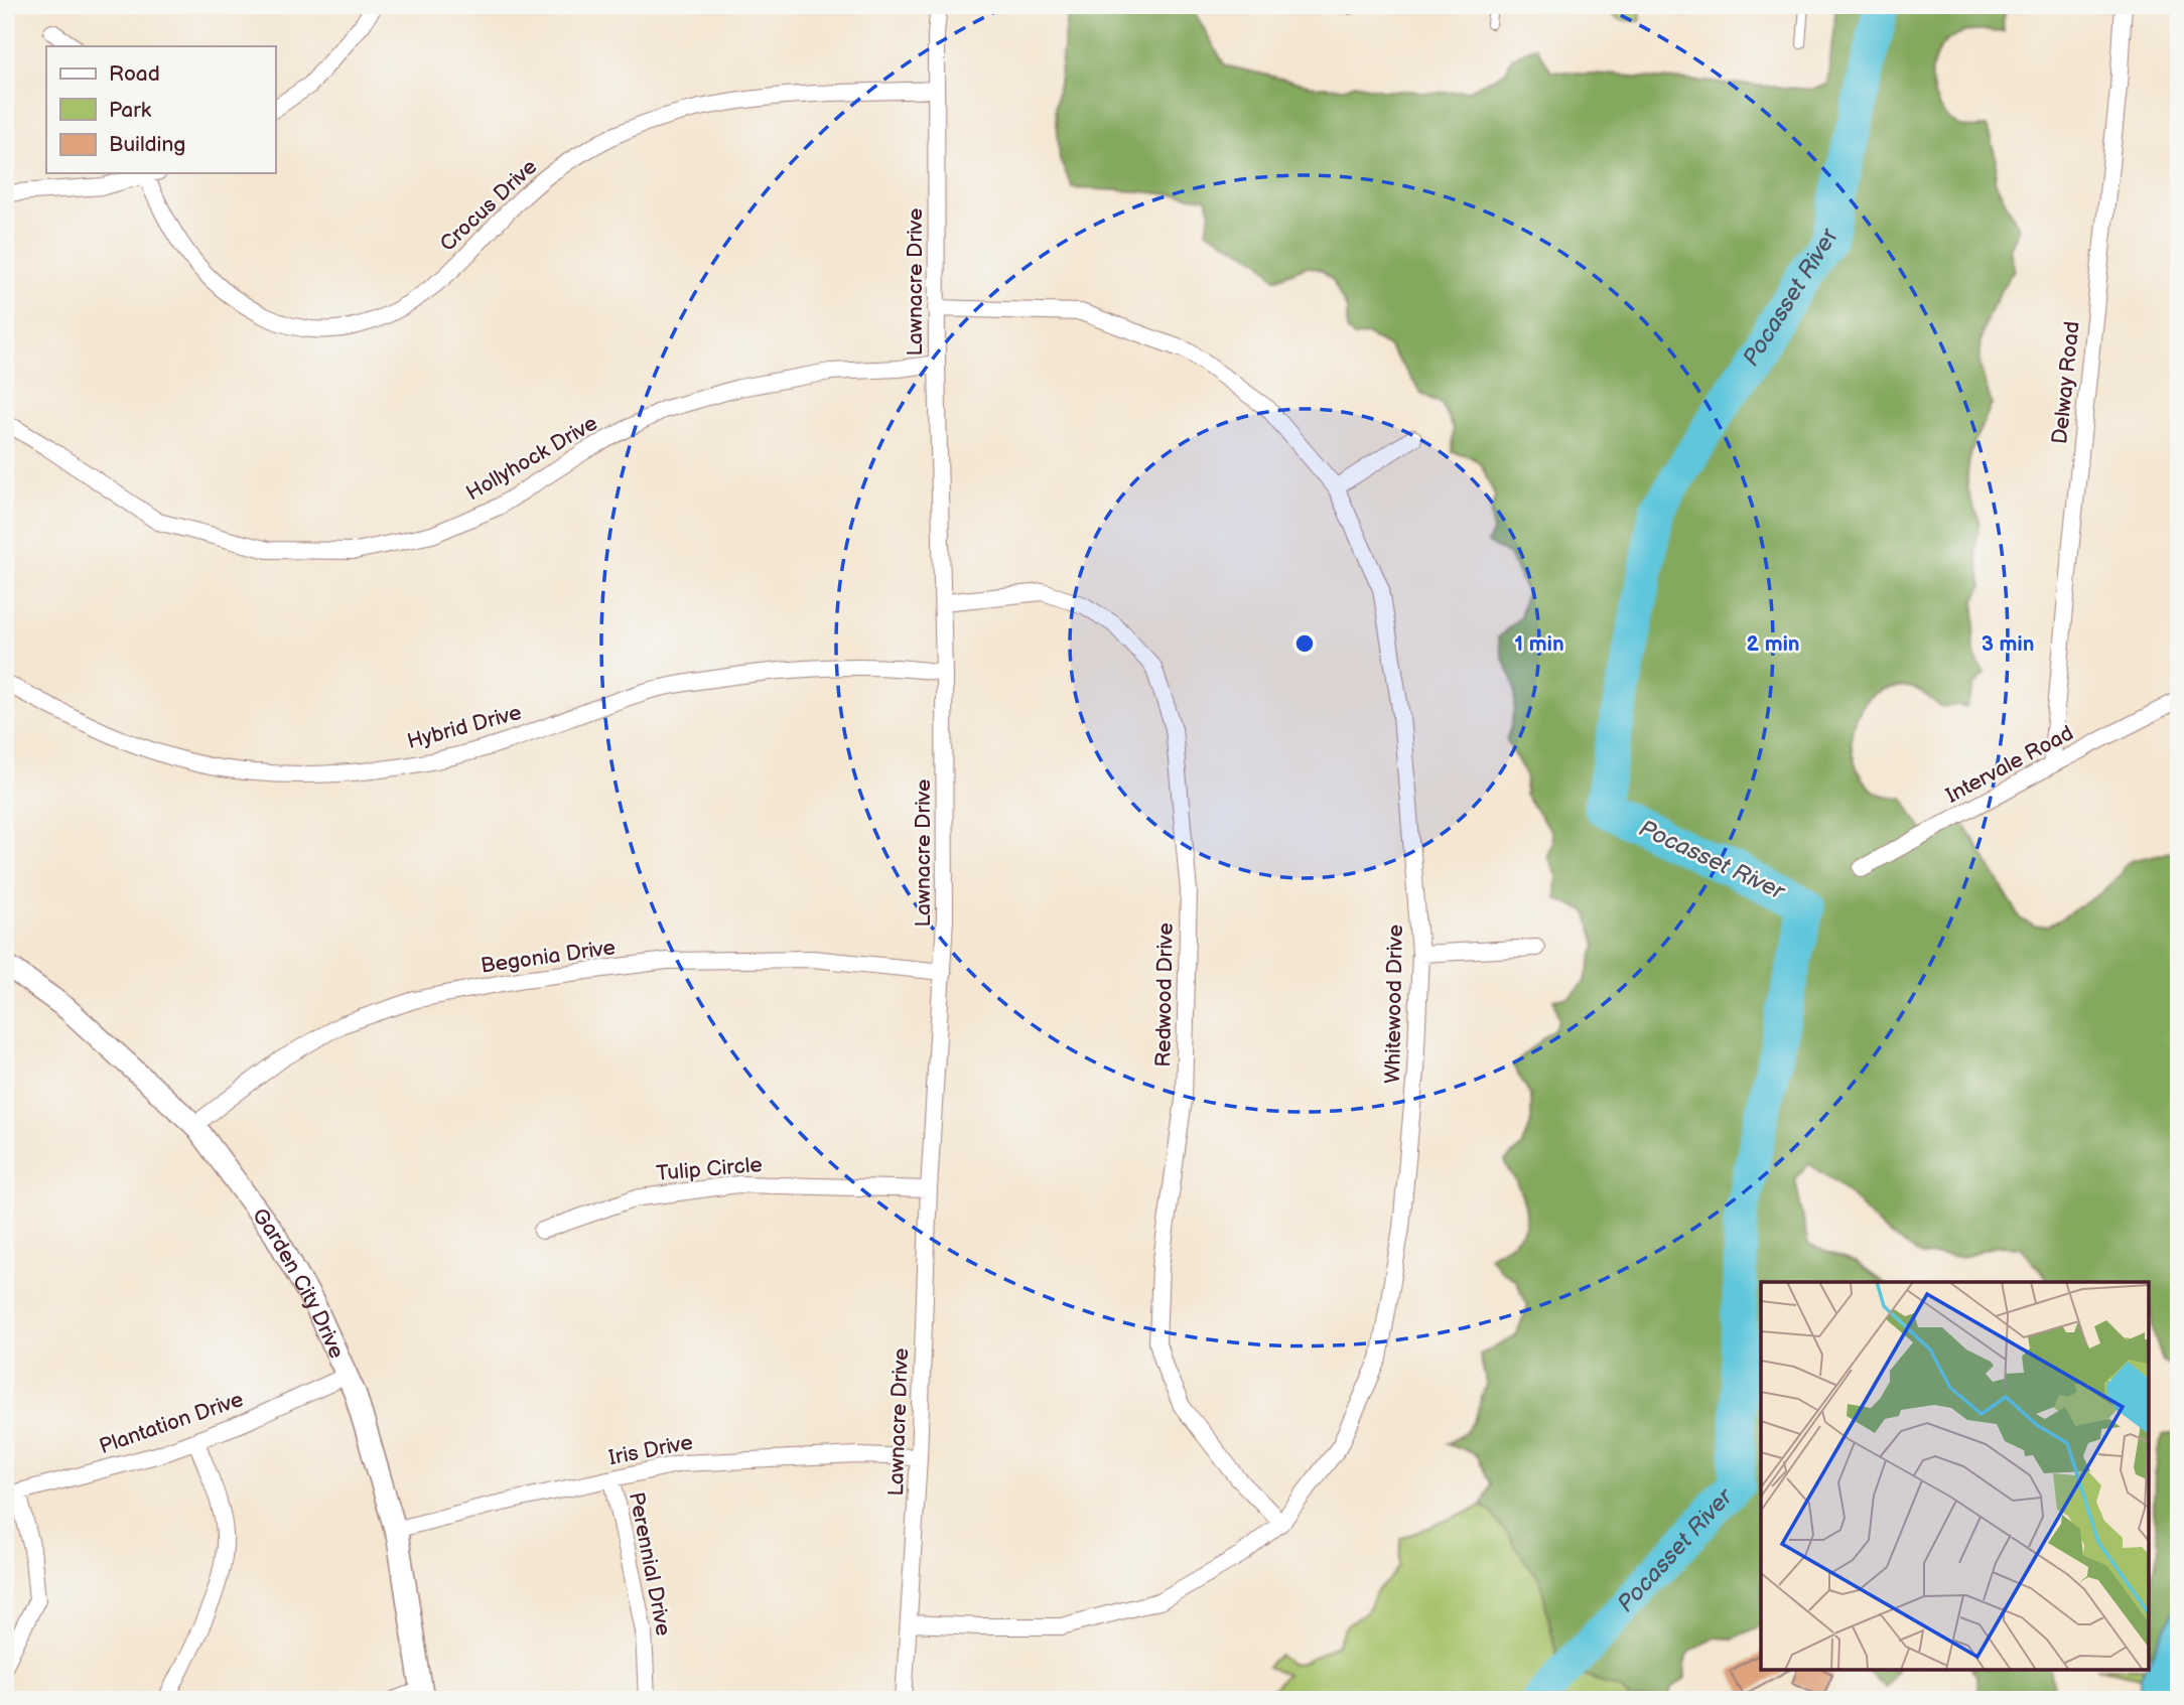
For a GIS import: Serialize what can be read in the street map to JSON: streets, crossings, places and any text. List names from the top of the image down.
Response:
{
  "streets": {
    "street": [
      "Crocus Drive",
      "Lawnacre Drive",
      "Delway Road",
      "Hollyhock Drive",
      "Hybrid Drive",
      "Intervale Road",
      "Begonia Drive",
      "Redwood Drive",
      "Whitewood Drive",
      "Tulip Circle",
      "Garden City Drive",
      "Plantation Drive",
      "Iris Drive",
      "Perennial Drive"
    ]
  },
  "crossings": [
    ["Crocus Drive", "Lawnacre Drive"],
    ["Lawnacre Drive", "Hollyhock Drive"],
    ["Lawnacre Drive", "Hybrid Drive"],
    ["Lawnacre Drive", "Begonia Drive"],
    ["Lawnacre Drive", "Redwood Drive"],
    ["Lawnacre Drive", "Whitewood Drive"],
    ["Lawnacre Drive", "Tulip Circle"],
    ["Lawnacre Drive", "Iris Drive"],
    ["Delway Road", "Intervale Road"],
    ["Begonia Drive", "Garden City Drive"],
    ["Redwood Drive", "Whitewood Drive"],
    ["Garden City Drive", "Plantation Drive"],
    ["Garden City Drive", "Iris Drive"],
    ["Iris Drive", "Perennial Drive"]
  ],
  "water": ["Pocasset River"],
  "legend": ["Road", "Park", "Building"],
  "rings": ["1 min", "2 min", "3 min"]
}
